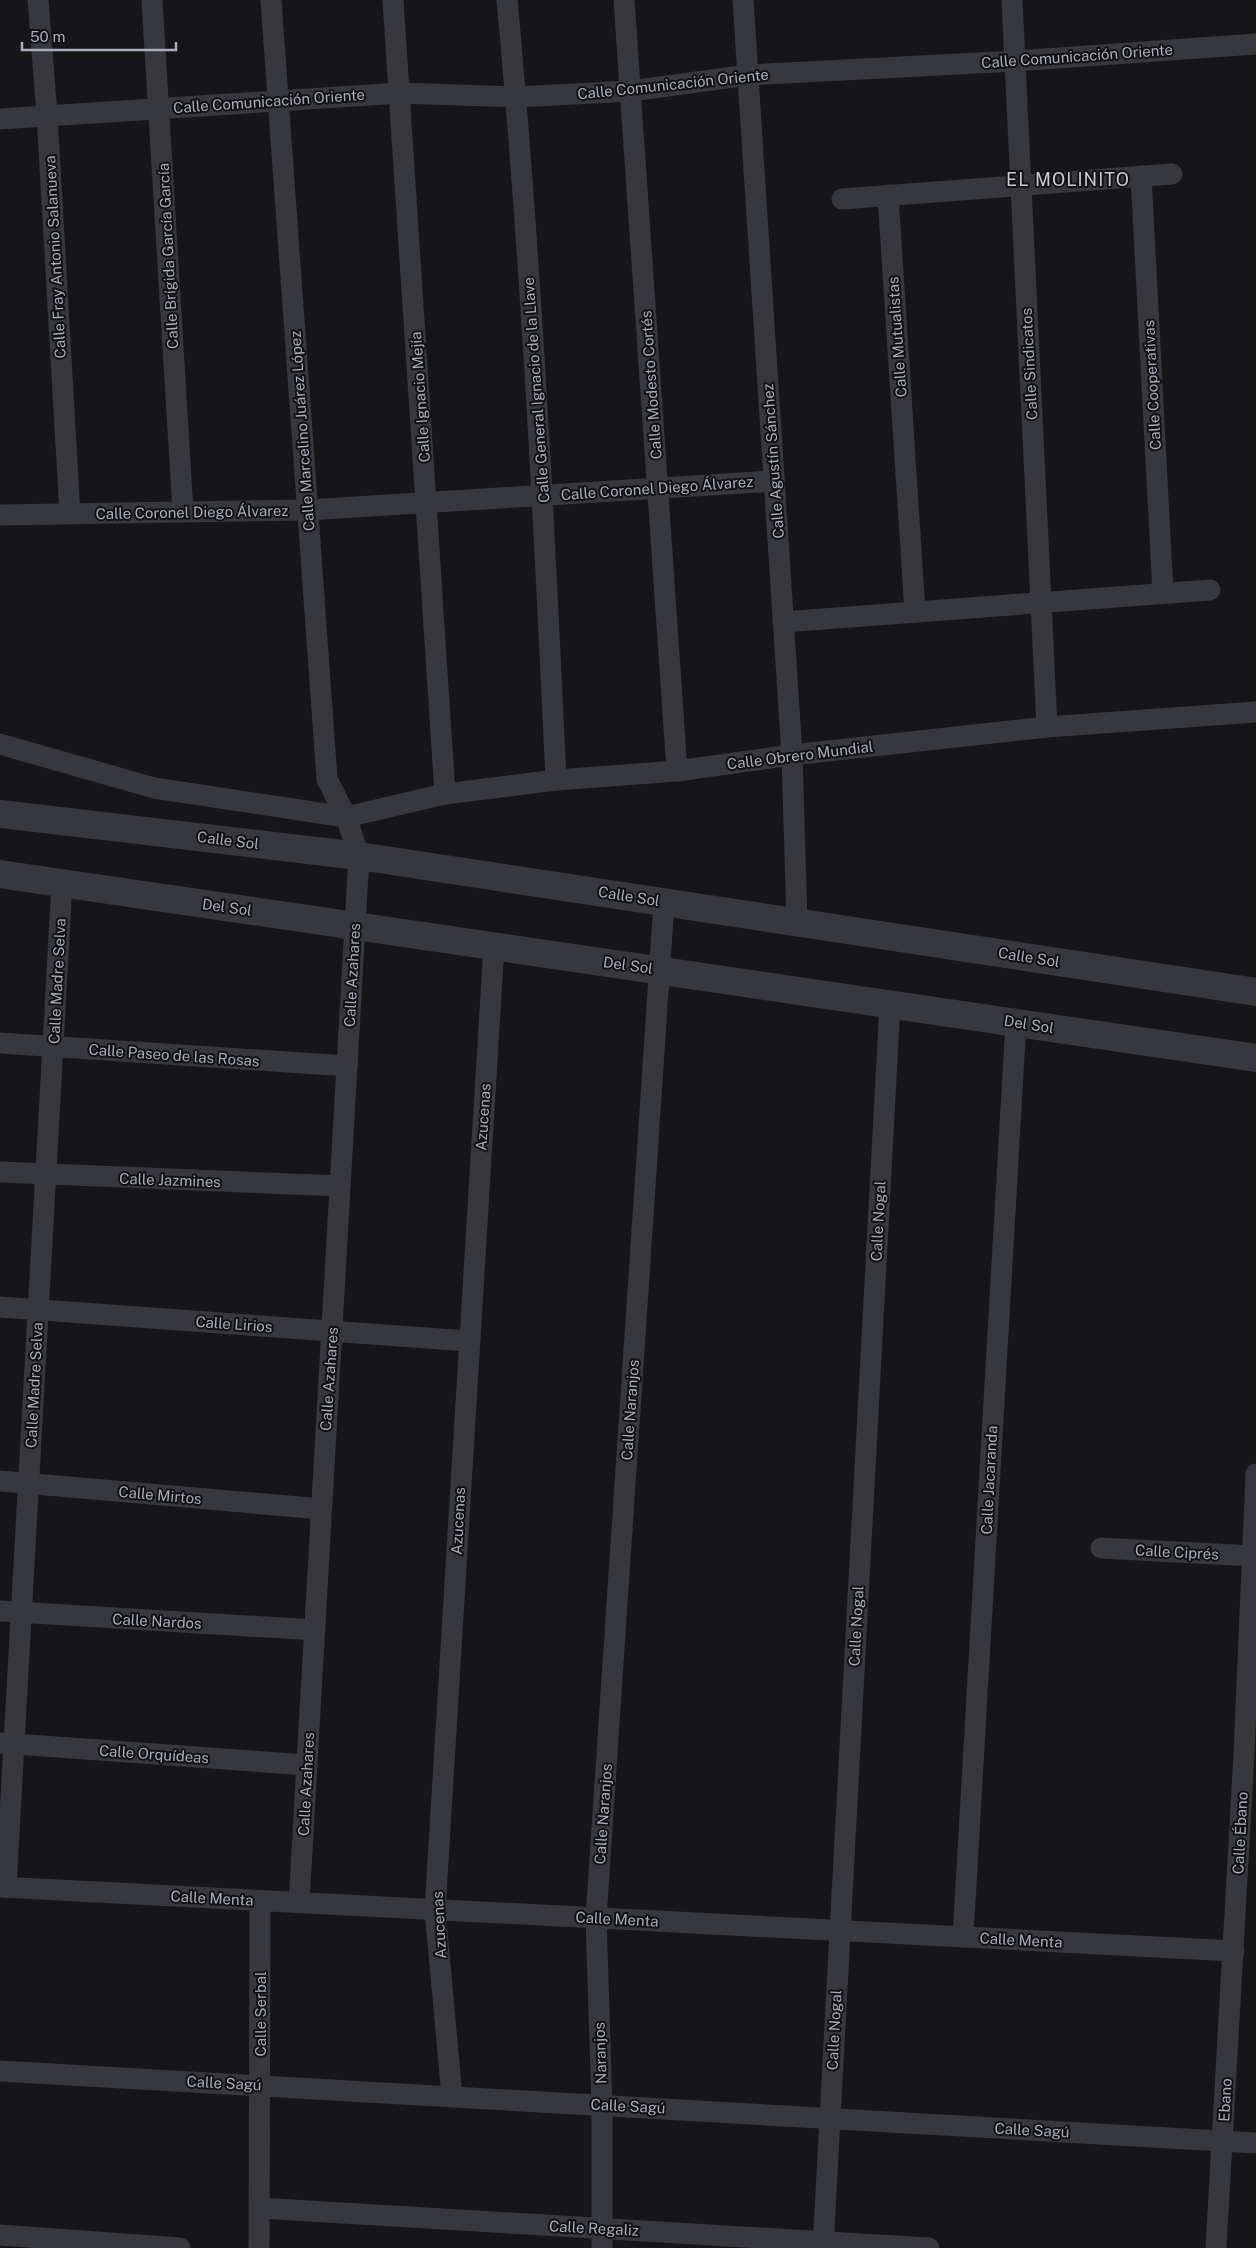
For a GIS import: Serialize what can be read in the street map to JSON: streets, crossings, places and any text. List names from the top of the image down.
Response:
{
  "streets": {
    "street": [
      "Calle Comunicación Oriente",
      "Calle Brígida García García",
      "Calle Fray Antonio Salanueva",
      "Calle Mutualistas",
      "Calle Sindicatos",
      "Calle Modesto Cortés",
      "Calle Cooperativas",
      "Calle General Ignacio de la Llave",
      "Calle Ignacio Mejía",
      "Calle Marcelino Juárez López",
      "Calle Agustín Sánchez",
      "Calle Coronel Diego Álvarez",
      "Calle Obrero Mundial",
      "Calle Sol",
      "Del Sol",
      "Calle Azahares",
      "Calle Madre Selva",
      "Calle Paseo de las Rosas",
      "Azucenas",
      "Calle Jazmines",
      "Calle Nogal",
      "Calle Lirios",
      "Calle Naranjos",
      "Calle Jacaranda",
      "Calle Mirtos",
      "Calle Ciprés",
      "Calle Nardos",
      "Calle Orquídeas",
      "Calle Ébano",
      "Calle Menta",
      "Calle Serbal",
      "Naranjos",
      "Calle Sagú",
      "Ebano",
      "Calle Regaliz"
    ]
  },
  "crossings": [
    ["Calle Comunicación Oriente", "Calle Brígida García García"],
    ["Calle Comunicación Oriente", "Calle Fray Antonio Salanueva"],
    ["Calle Comunicación Oriente", "Calle Sindicatos"],
    ["Calle Comunicación Oriente", "Calle Modesto Cortés"],
    ["Calle Comunicación Oriente", "Calle General Ignacio de la Llave"],
    ["Calle Comunicación Oriente", "Calle Ignacio Mejía"],
    ["Calle Comunicación Oriente", "Calle Marcelino Juárez López"],
    ["Calle Comunicación Oriente", "Calle Agustín Sánchez"],
    ["Calle Brígida García García", "Calle Coronel Diego Álvarez"],
    ["Calle Fray Antonio Salanueva", "Calle Coronel Diego Álvarez"],
    ["Calle Sindicatos", "Calle Obrero Mundial"],
    ["Calle Modesto Cortés", "Calle Coronel Diego Álvarez"],
    ["Calle Modesto Cortés", "Calle Obrero Mundial"],
    ["Calle General Ignacio de la Llave", "Calle Coronel Diego Álvarez"],
    ["Calle General Ignacio de la Llave", "Calle Obrero Mundial"],
    ["Calle Ignacio Mejía", "Calle Coronel Diego Álvarez"],
    ["Calle Ignacio Mejía", "Calle Obrero Mundial"],
    ["Calle Marcelino Juárez López", "Calle Coronel Diego Álvarez"],
    ["Calle Marcelino Juárez López", "Calle Obrero Mundial"],
    ["Calle Marcelino Juárez López", "Calle Sol"],
    ["Calle Marcelino Juárez López", "Calle Azahares"],
    ["Calle Agustín Sánchez", "Calle Coronel Diego Álvarez"],
    ["Calle Agustín Sánchez", "Calle Obrero Mundial"],
    ["Calle Agustín Sánchez", "Calle Sol"],
    ["Calle Sol", "Calle Azahares"],
    ["Calle Sol", "Calle Naranjos"],
    ["Del Sol", "Calle Azahares"],
    ["Del Sol", "Calle Madre Selva"],
    ["Del Sol", "Azucenas"],
    ["Del Sol", "Calle Nogal"],
    ["Del Sol", "Calle Naranjos"],
    ["Del Sol", "Calle Jacaranda"],
    ["Calle Azahares", "Calle Paseo de las Rosas"],
    ["Calle Azahares", "Calle Jazmines"],
    ["Calle Azahares", "Calle Lirios"],
    ["Calle Azahares", "Calle Mirtos"],
    ["Calle Azahares", "Calle Nardos"],
    ["Calle Azahares", "Calle Orquídeas"],
    ["Calle Azahares", "Calle Menta"],
    ["Calle Madre Selva", "Calle Paseo de las Rosas"],
    ["Calle Madre Selva", "Calle Jazmines"],
    ["Calle Madre Selva", "Calle Lirios"],
    ["Calle Madre Selva", "Calle Mirtos"],
    ["Calle Madre Selva", "Calle Nardos"],
    ["Calle Madre Selva", "Calle Orquídeas"],
    ["Calle Madre Selva", "Calle Menta"],
    ["Azucenas", "Calle Lirios"],
    ["Azucenas", "Calle Menta"],
    ["Azucenas", "Calle Sagú"],
    ["Calle Nogal", "Calle Menta"],
    ["Calle Nogal", "Calle Sagú"],
    ["Calle Nogal", "Calle Regaliz"],
    ["Calle Naranjos", "Calle Menta"],
    ["Calle Naranjos", "Naranjos"],
    ["Calle Jacaranda", "Calle Menta"],
    ["Calle Ciprés", "Calle Ébano"],
    ["Calle Ébano", "Calle Menta"],
    ["Calle Ébano", "Ebano"],
    ["Calle Menta", "Calle Serbal"],
    ["Calle Menta", "Naranjos"],
    ["Calle Menta", "Ebano"],
    ["Calle Serbal", "Calle Sagú"],
    ["Calle Serbal", "Calle Regaliz"],
    ["Naranjos", "Calle Sagú"],
    ["Naranjos", "Calle Regaliz"],
    ["Calle Sagú", "Ebano"]
  ],
  "districts": ["EL MOLINITO"],
  "scale_bar": "50 m"
}
